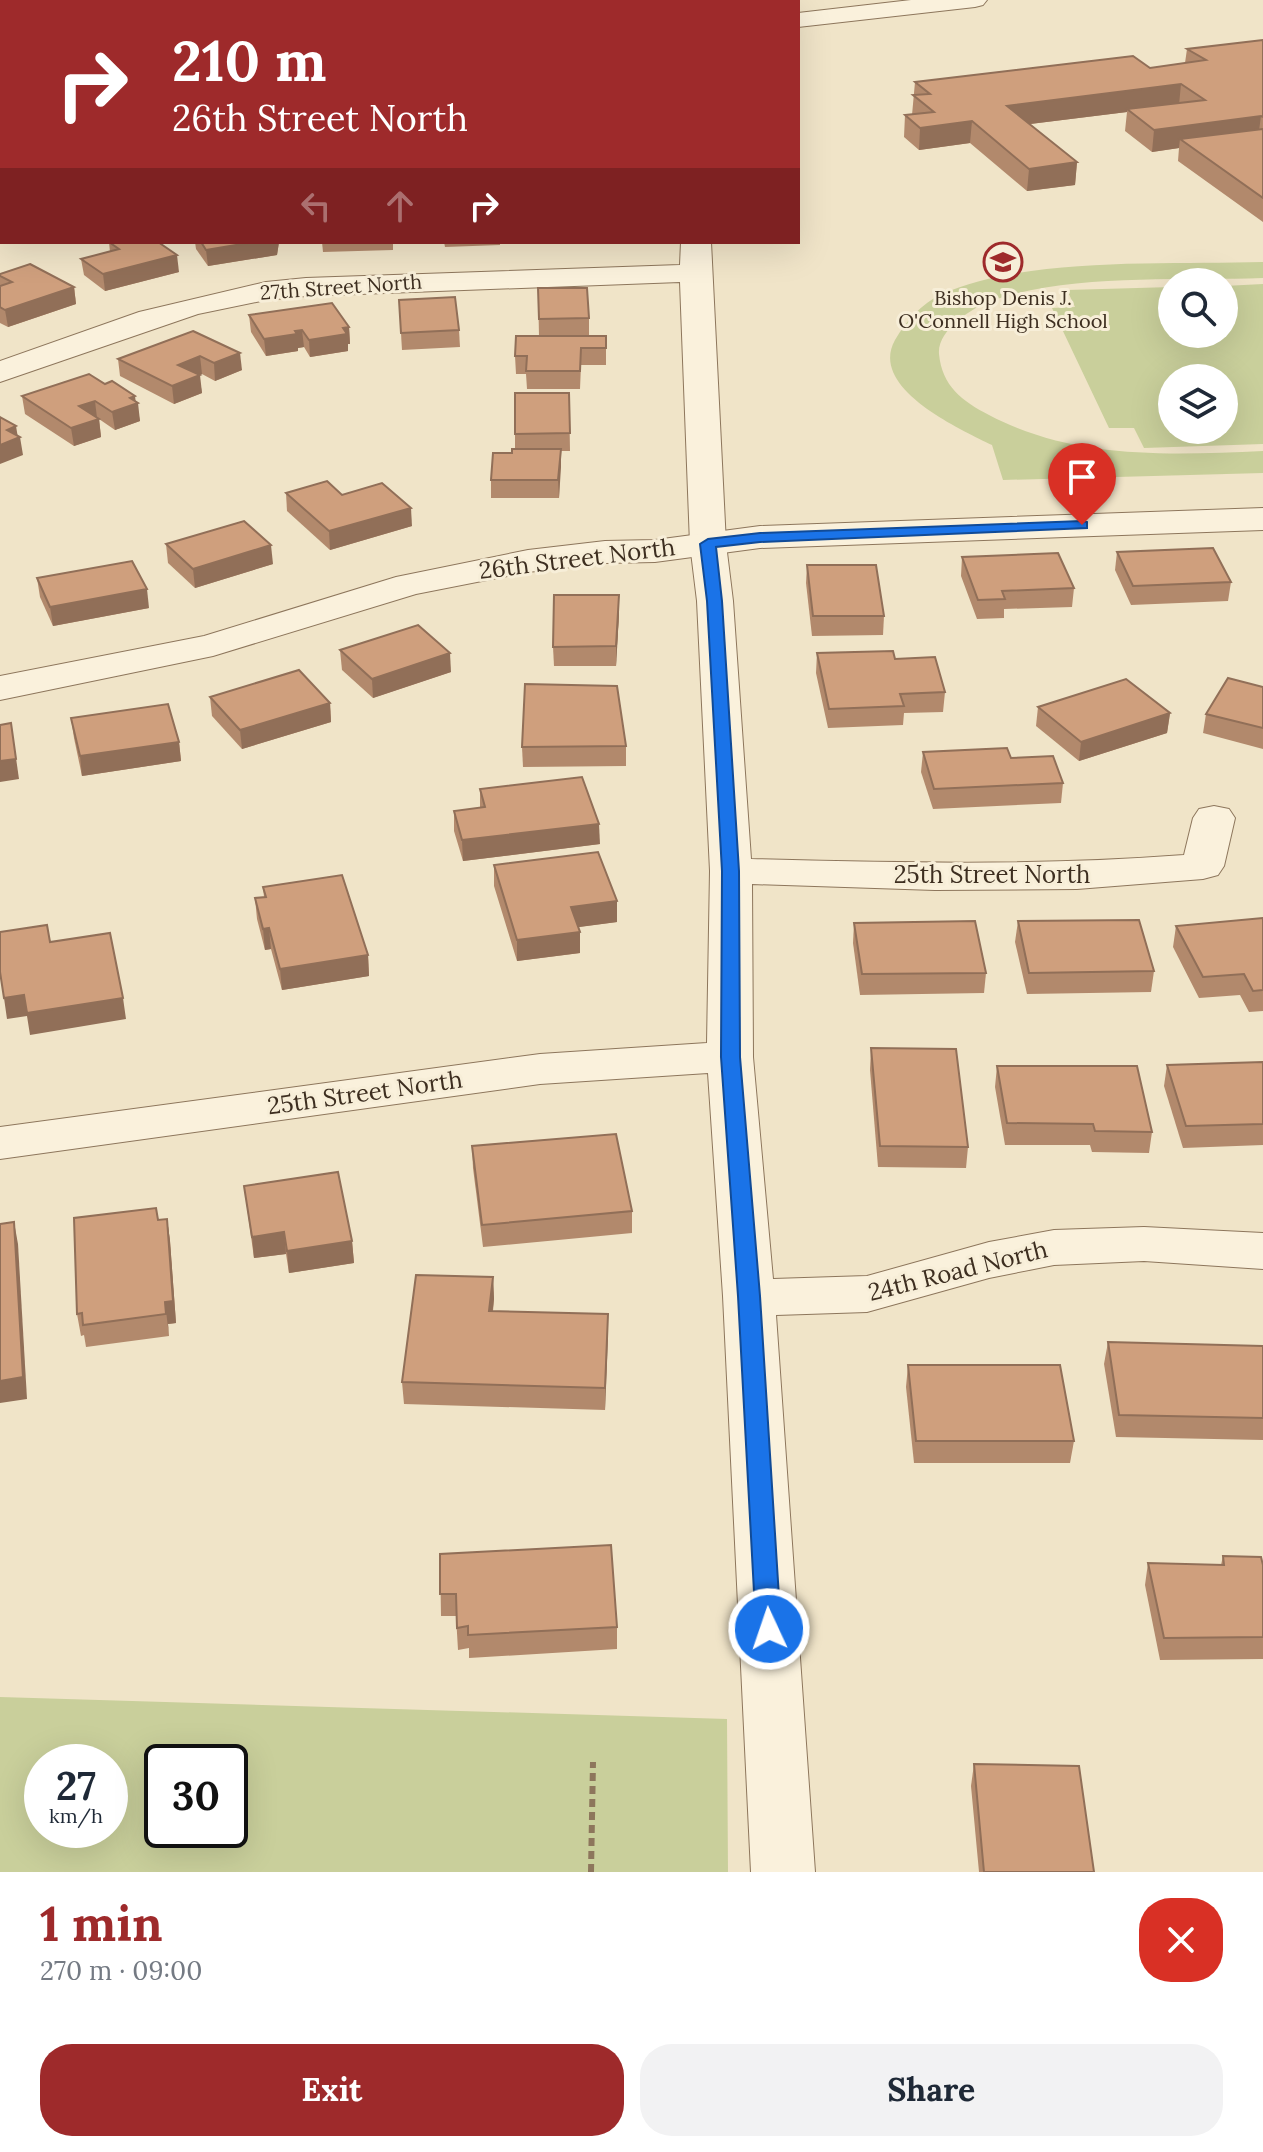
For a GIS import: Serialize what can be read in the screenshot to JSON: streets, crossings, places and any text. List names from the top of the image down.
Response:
{
  "streets": {
    "street": [
      "27th Street North",
      "26th Street North",
      "25th Street North",
      "24th Road North"
    ]
  },
  "places": {
    "school or university": ["Bishop Denis J. O'Connell High School"]
  },
  "page": {
    "turn": ["210 m", "26th Street North"],
    "speed": "27 km/h",
    "limit": "30",
    "heading": ["1 min", "270 m · 09:00"],
    "buttons": ["Exit", "Share"]
  }
}
